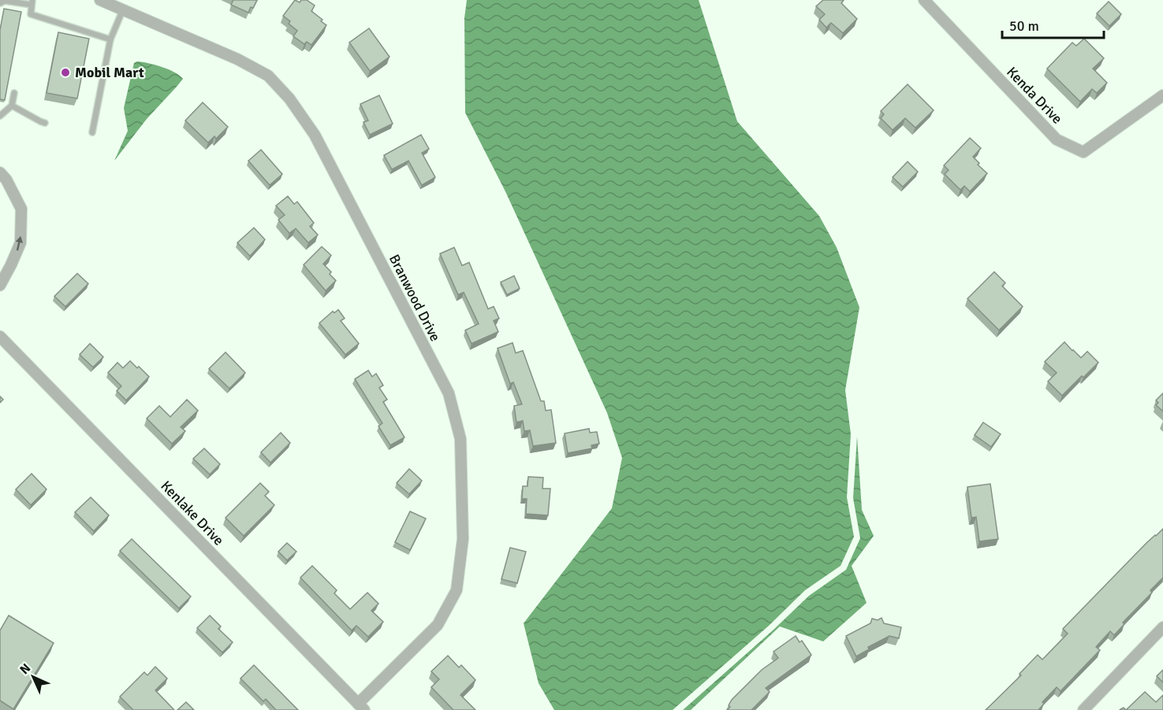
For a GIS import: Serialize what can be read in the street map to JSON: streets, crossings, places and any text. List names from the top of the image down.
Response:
{
  "streets": {
    "street": ["Kenda Drive", "Branwood Drive", "Kenlake Drive"]
  },
  "crossings": [
    ["Branwood Drive", "Kenlake Drive"]
  ],
  "places": ["Mobil Mart"],
  "scale_bar": "50 m",
  "north": "top left"
}
